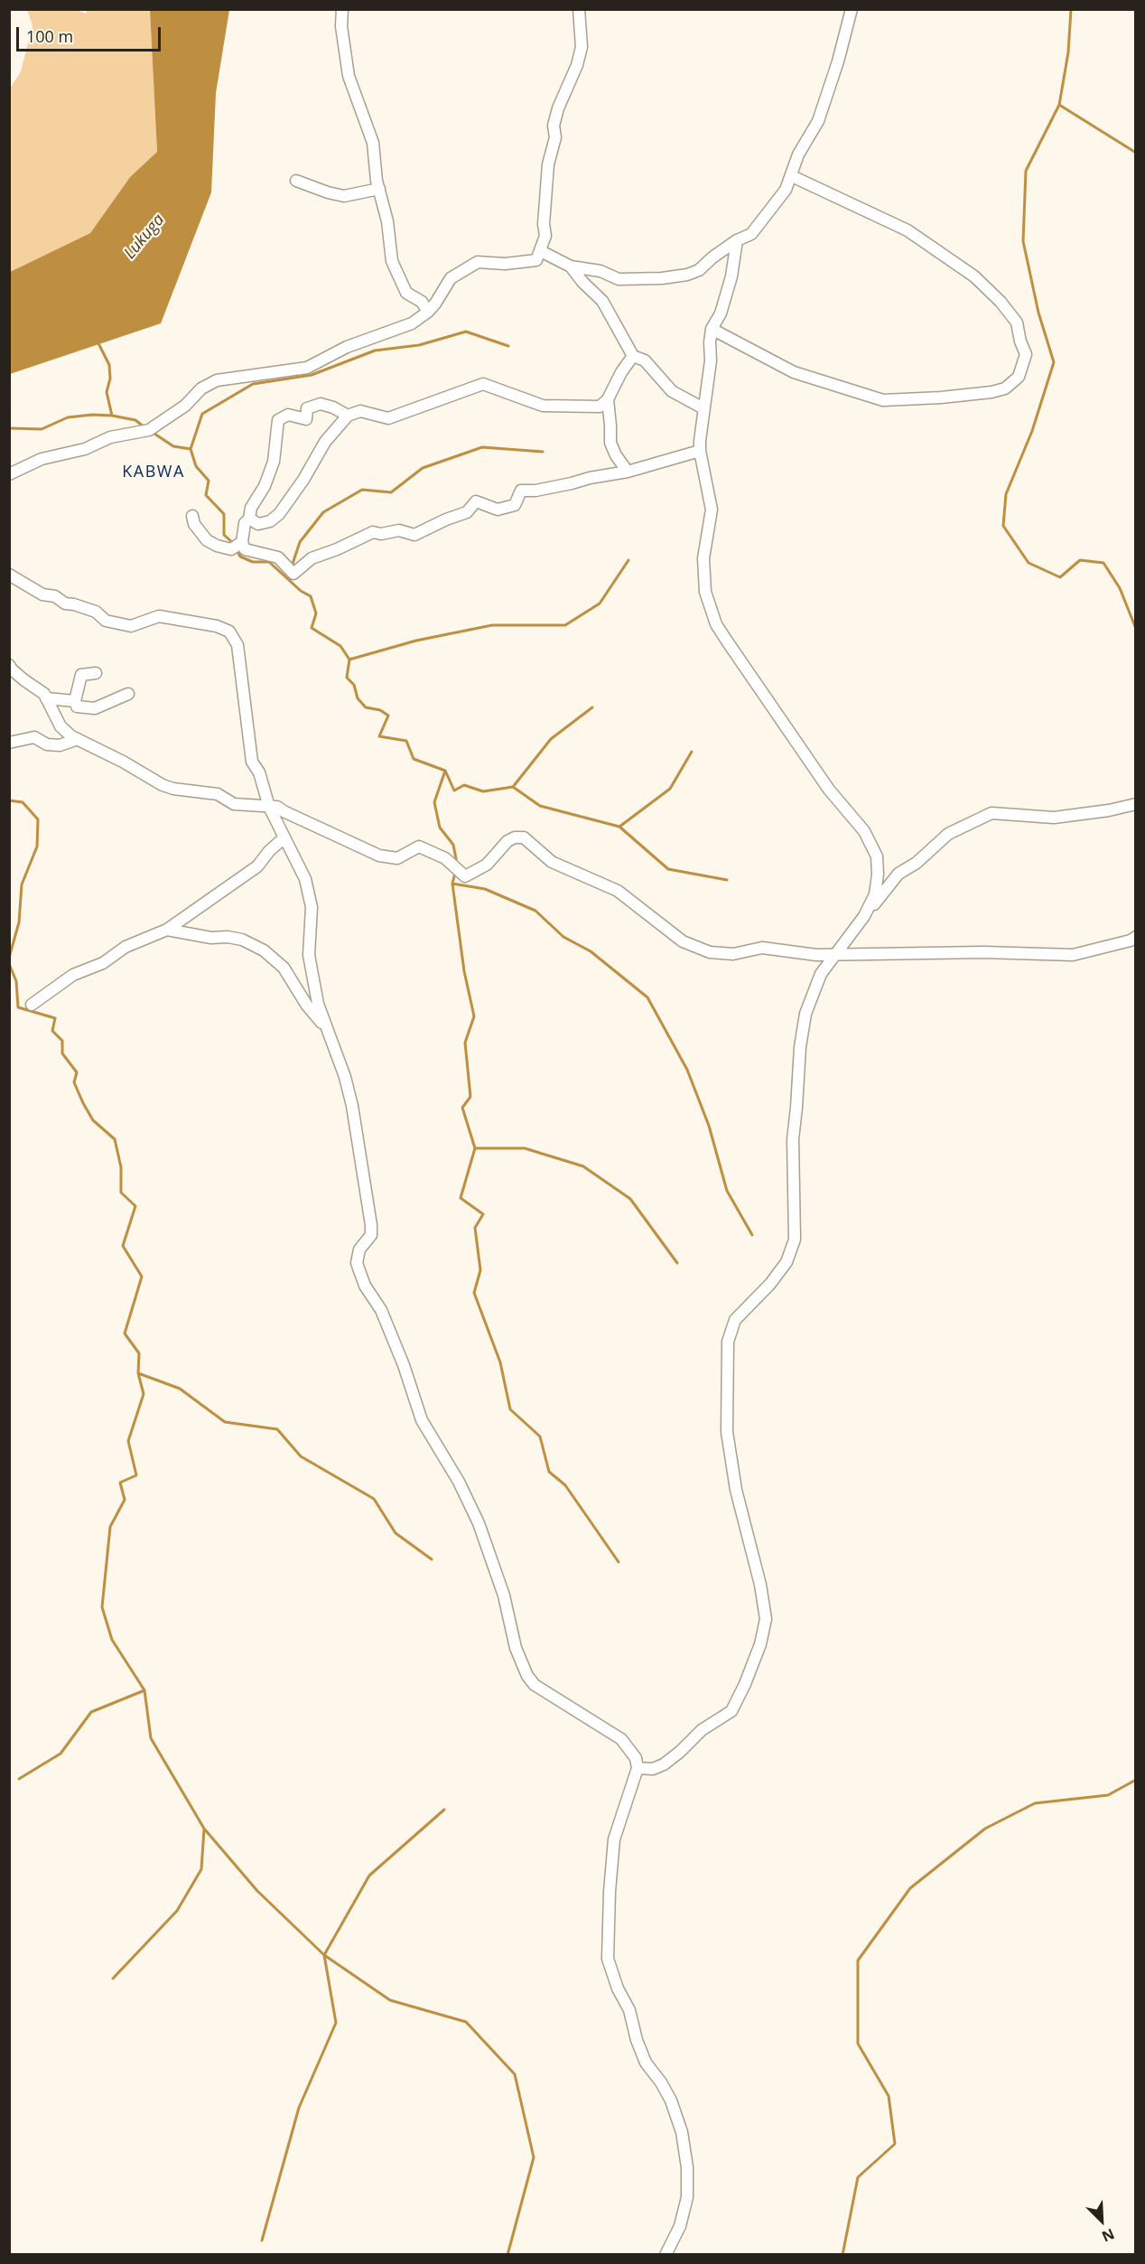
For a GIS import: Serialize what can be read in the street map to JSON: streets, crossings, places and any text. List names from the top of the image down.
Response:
{
  "districts": ["KABWA"],
  "water": ["Lukuga"],
  "scale_bar": "100 m",
  "north": "bottom right"
}
